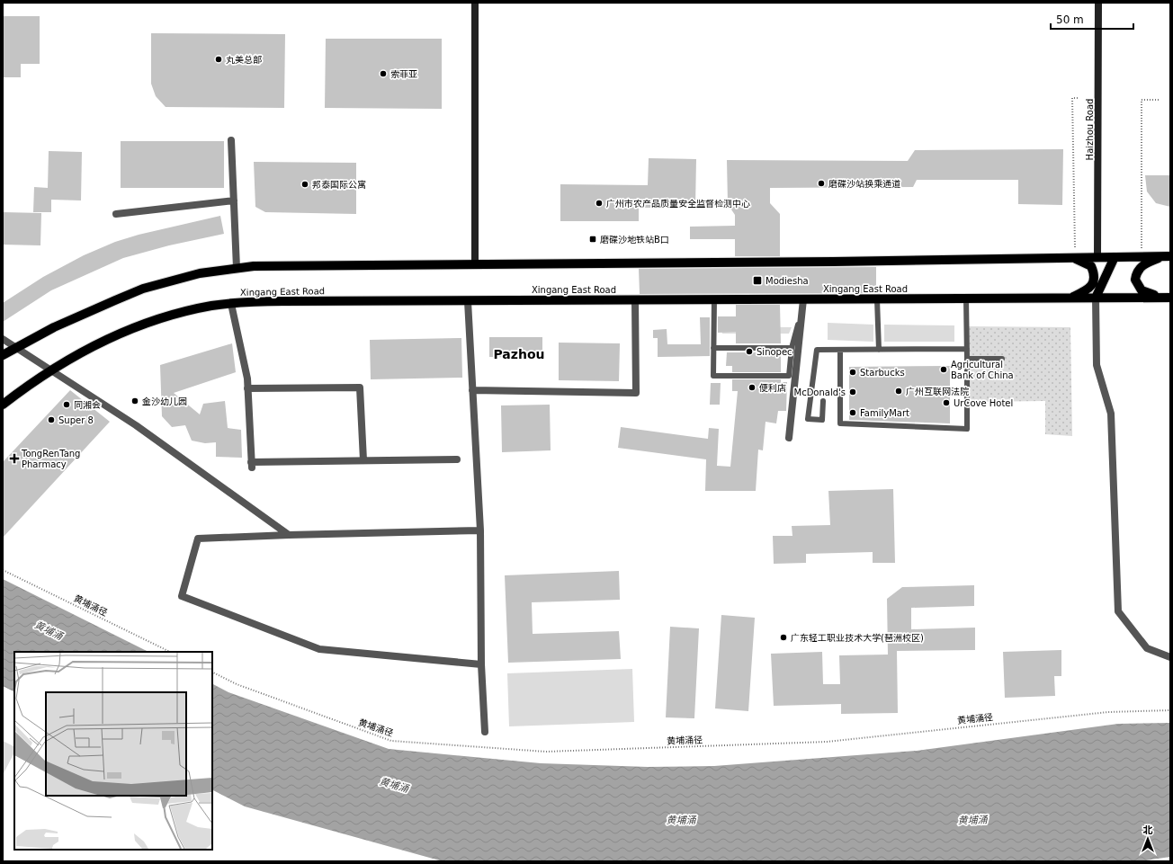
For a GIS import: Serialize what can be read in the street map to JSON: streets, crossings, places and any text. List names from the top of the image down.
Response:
{
  "streets": {
    "main road": ["Xingang East Road"],
    "street": ["Haizhou Road"],
    "path": ["黄埔涌径"]
  },
  "districts": ["Pazhou"],
  "water": ["黄埔涌"],
  "places": {
    "other": [
      "丸美总部",
      "索菲亚",
      "磨碟沙站换乘通道",
      "邦泰国际公寓",
      "广州市农产品质量安全监督检测中心",
      "Sinopec",
      "Agricultural Bank of China",
      "Starbucks",
      "便利店",
      "广州互联网法院",
      "McDonald's",
      "金沙幼儿园",
      "UrCove Hotel",
      "同湘会",
      "FamilyMart",
      "Super 8",
      "广东轻工职业技术大学(琶洲校区)"
    ],
    "transit": ["磨碟沙地铁站B口", "Modiesha"],
    "health": ["TongRenTang Pharmacy"]
  },
  "scale_bar": "50 m",
  "north": "top"
}
